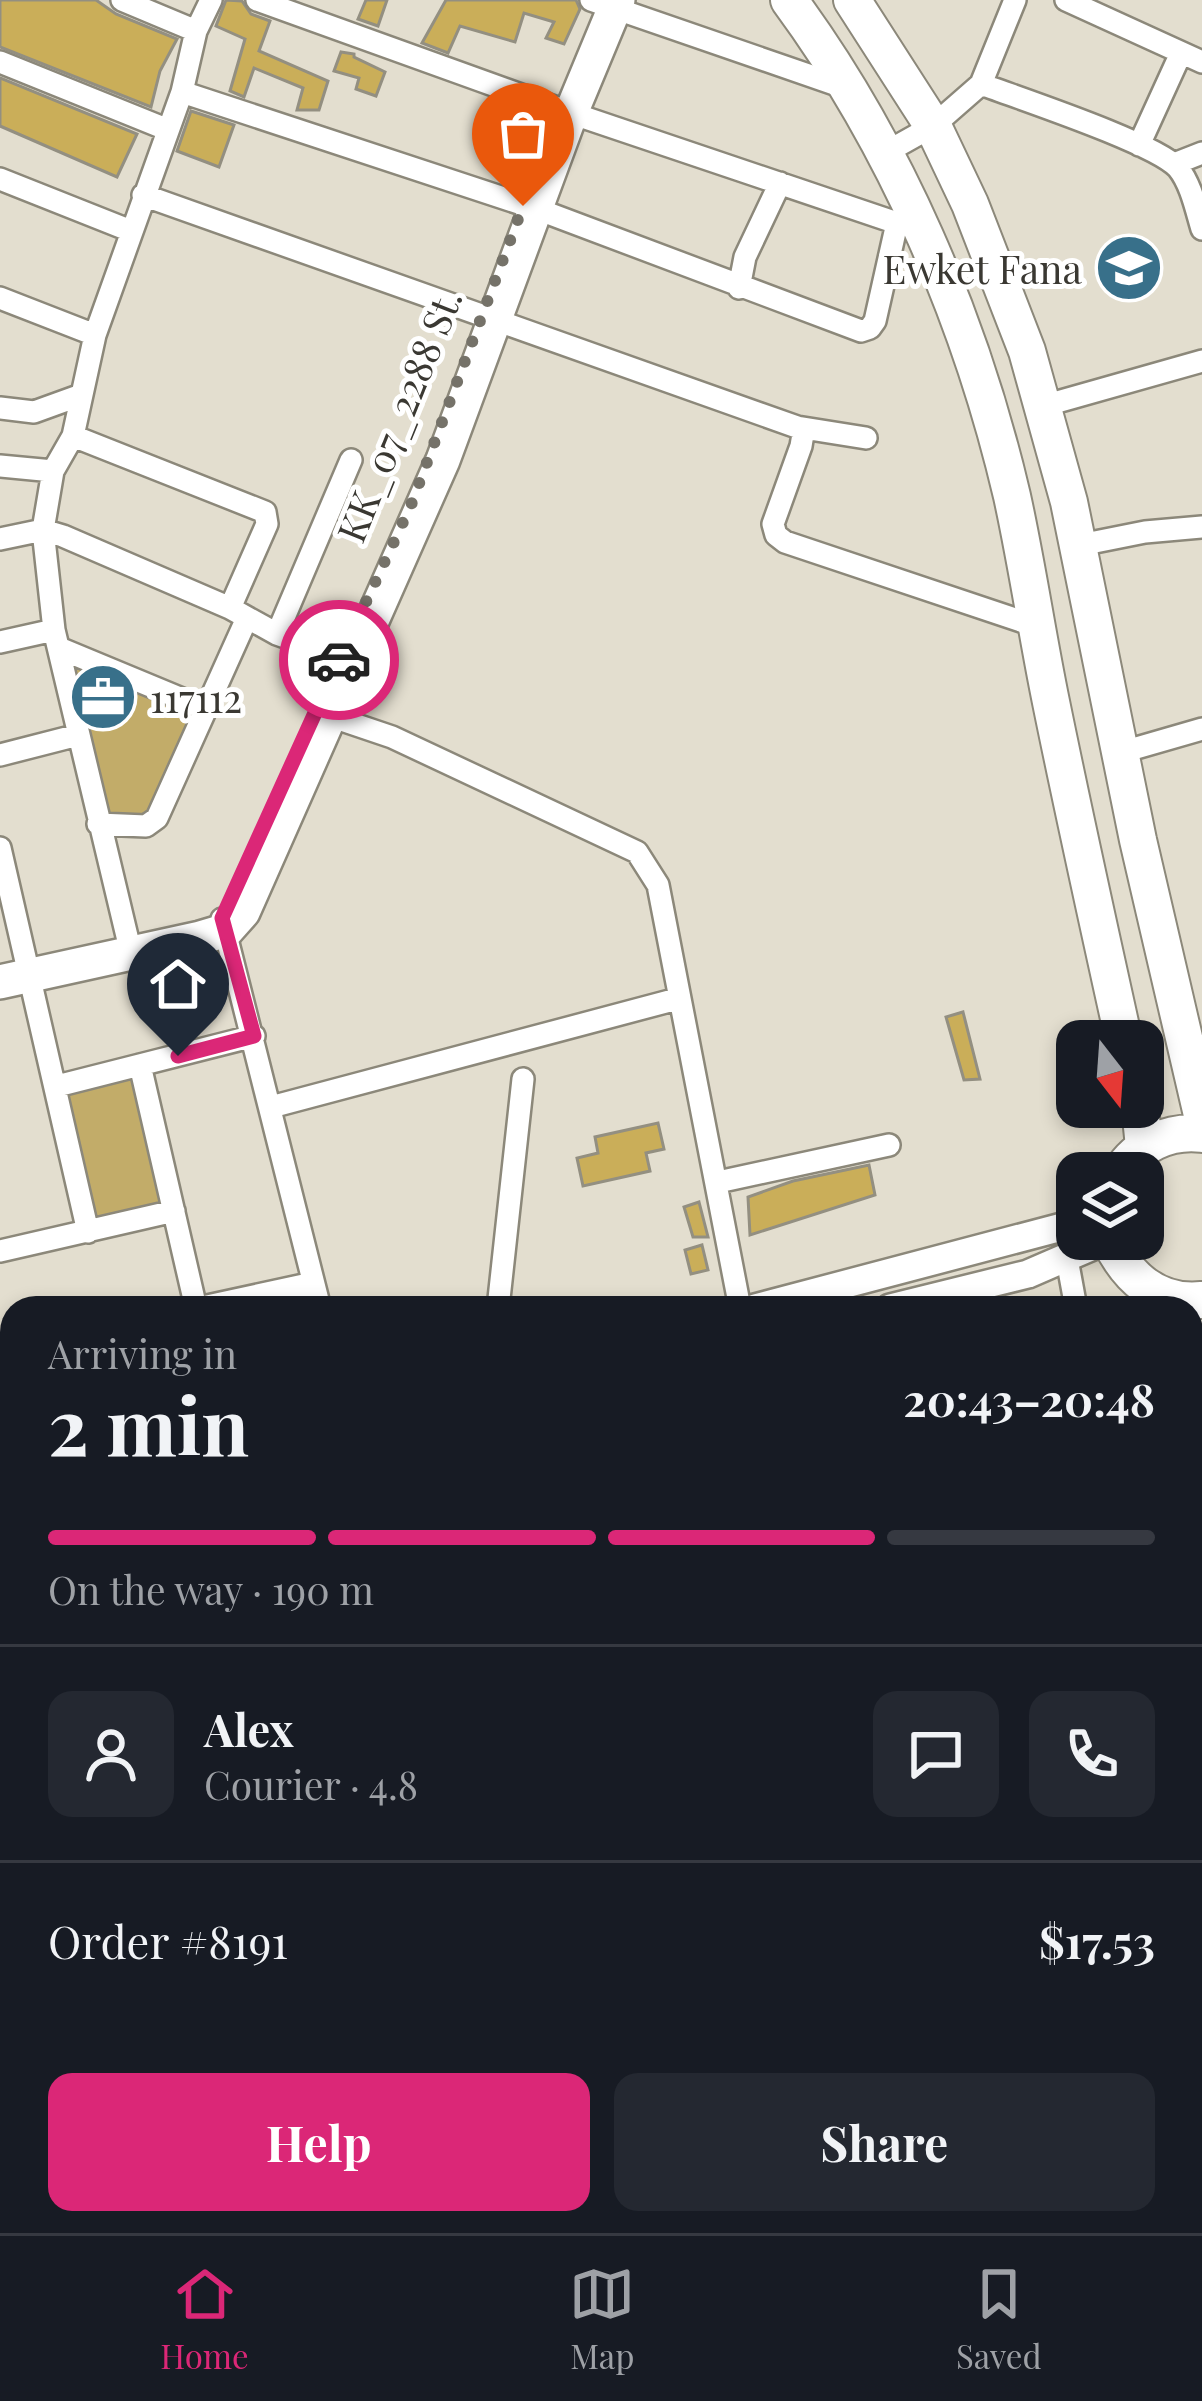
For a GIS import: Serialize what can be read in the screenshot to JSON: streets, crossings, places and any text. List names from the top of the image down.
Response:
{
  "streets": {
    "main road": ["KK_07_2288 St."]
  },
  "places": {
    "school or university": ["Ewket Fana"],
    "office": ["117112"]
  },
  "north": "bottom",
  "page": {
    "heading": ["2 min", "Arriving in", "20:43–20:48"],
    "panel": [
      "Alex",
      "Courier · 4.8",
      "Order #8191",
      "$17.53"
    ],
    "bar": "On the way · 190 m",
    "buttons": ["Help", "Share"],
    "tabs": ["Home", "Map", "Saved"]
  }
}
